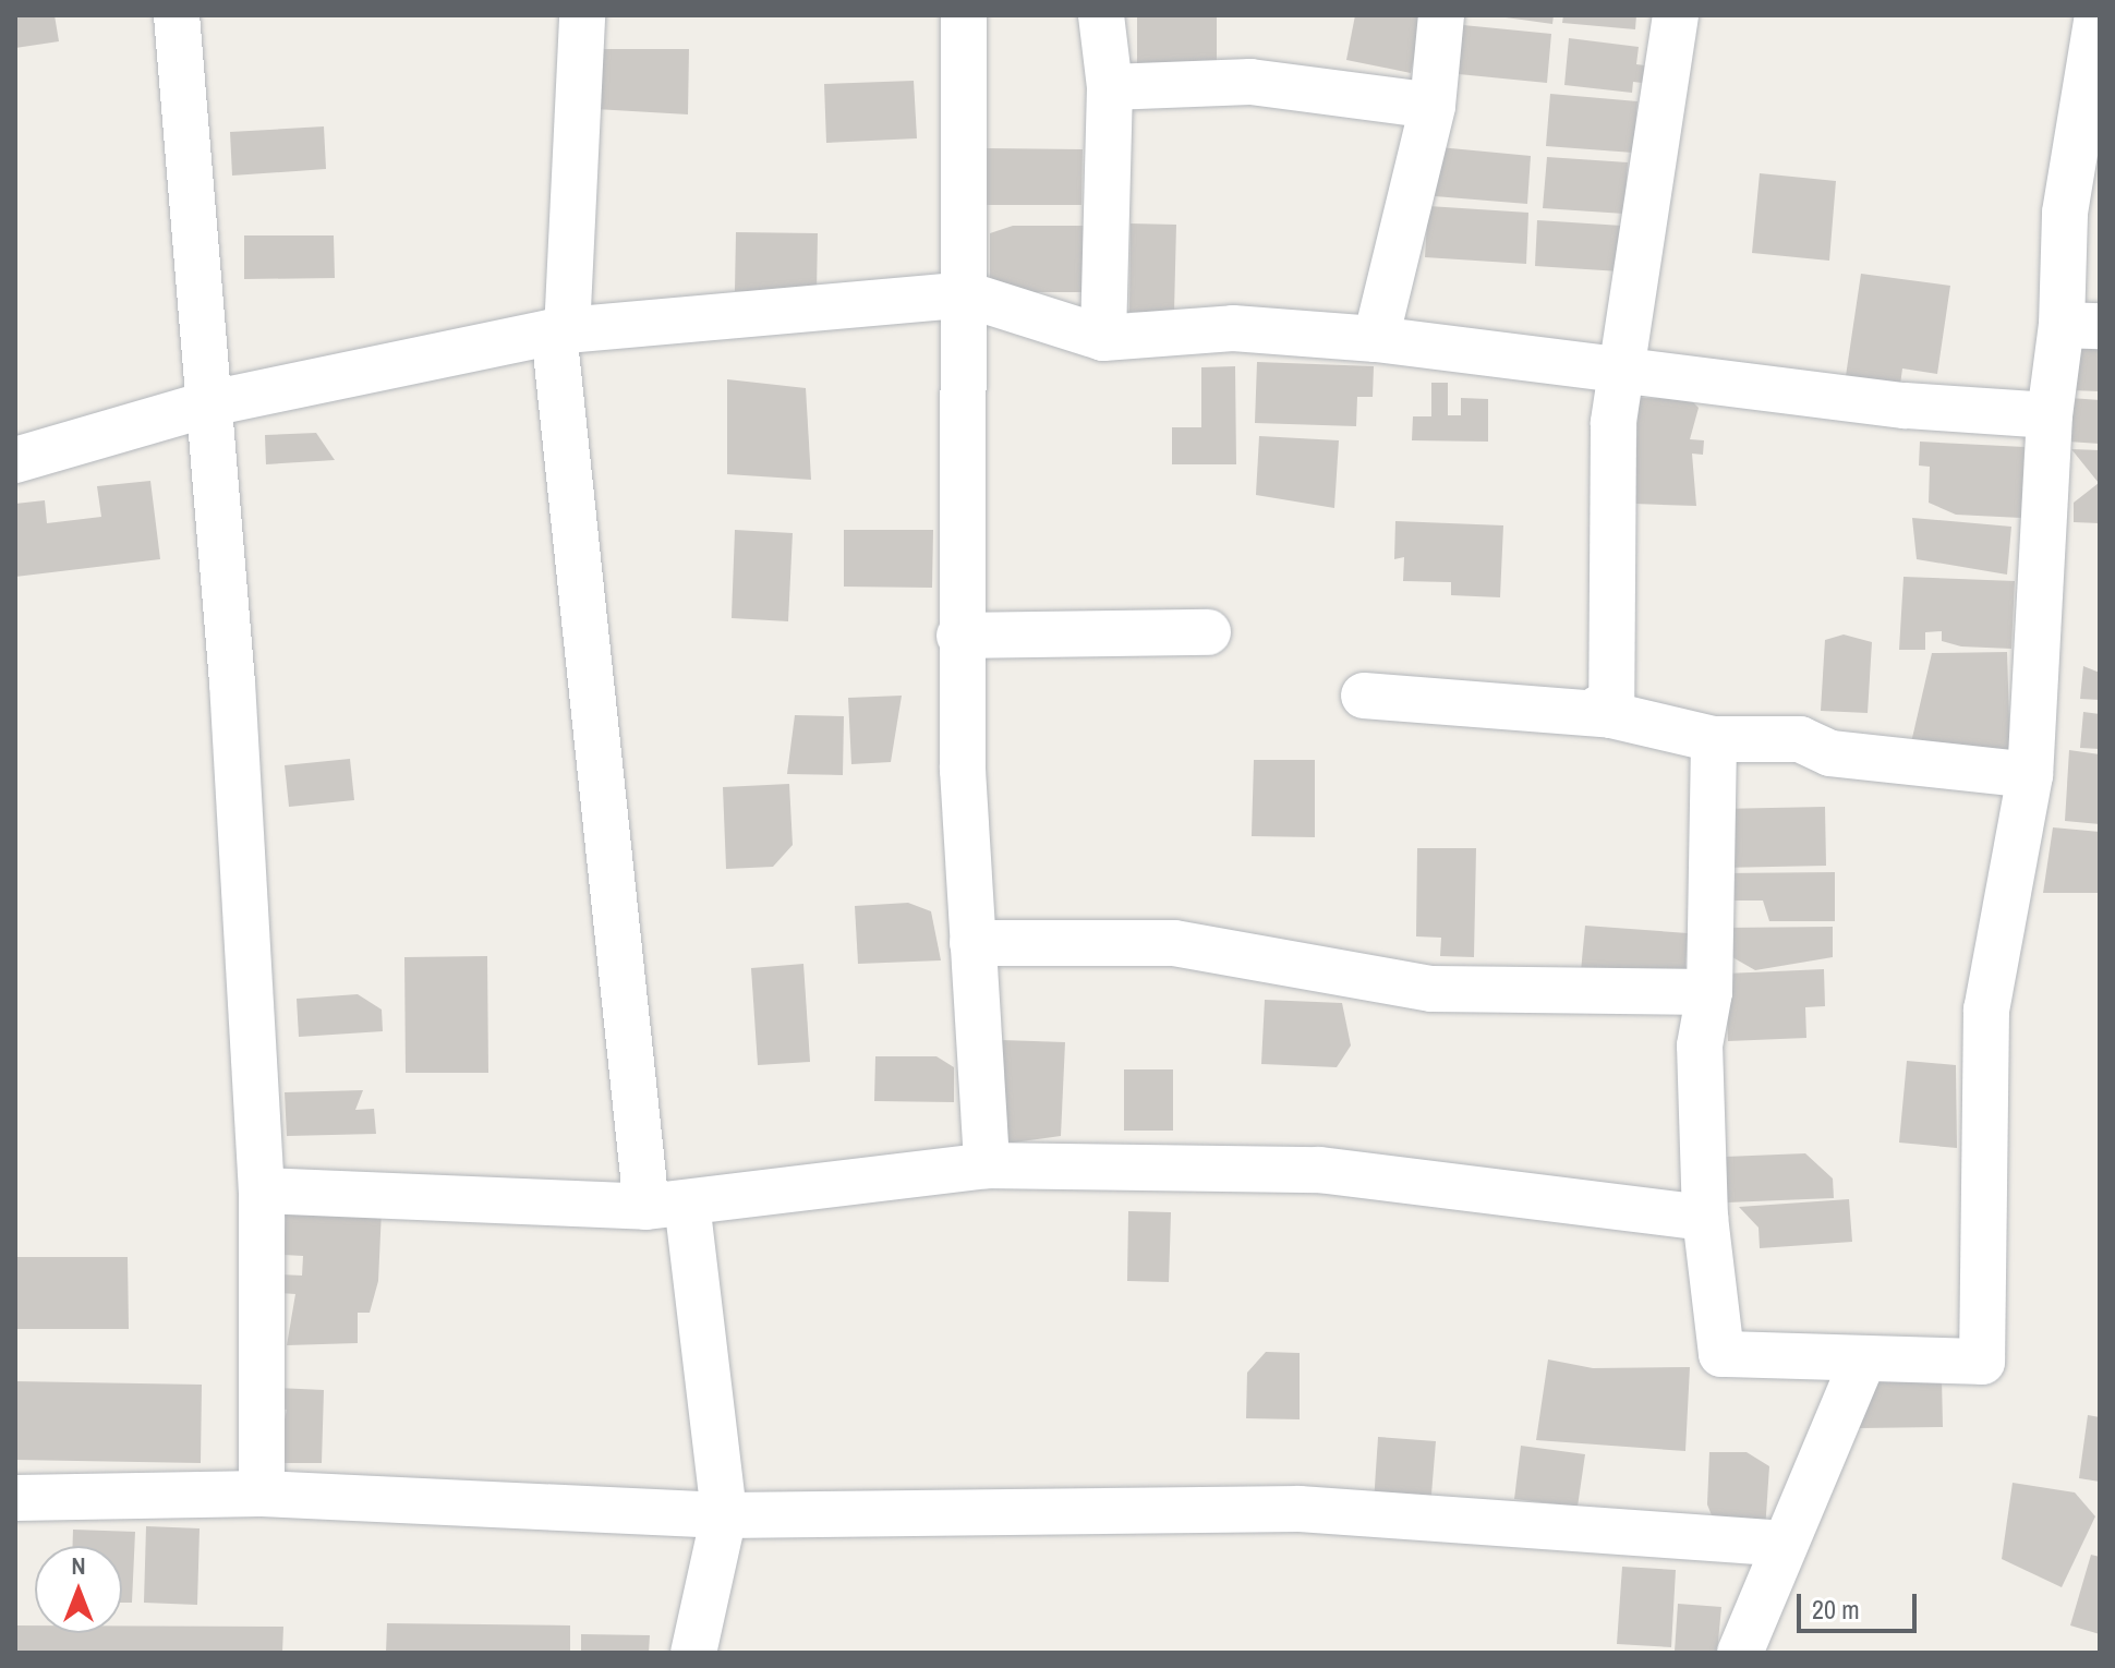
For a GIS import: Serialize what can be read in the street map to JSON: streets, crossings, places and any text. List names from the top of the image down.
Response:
{
  "scale_bar": "20 m",
  "north": "top"
}
